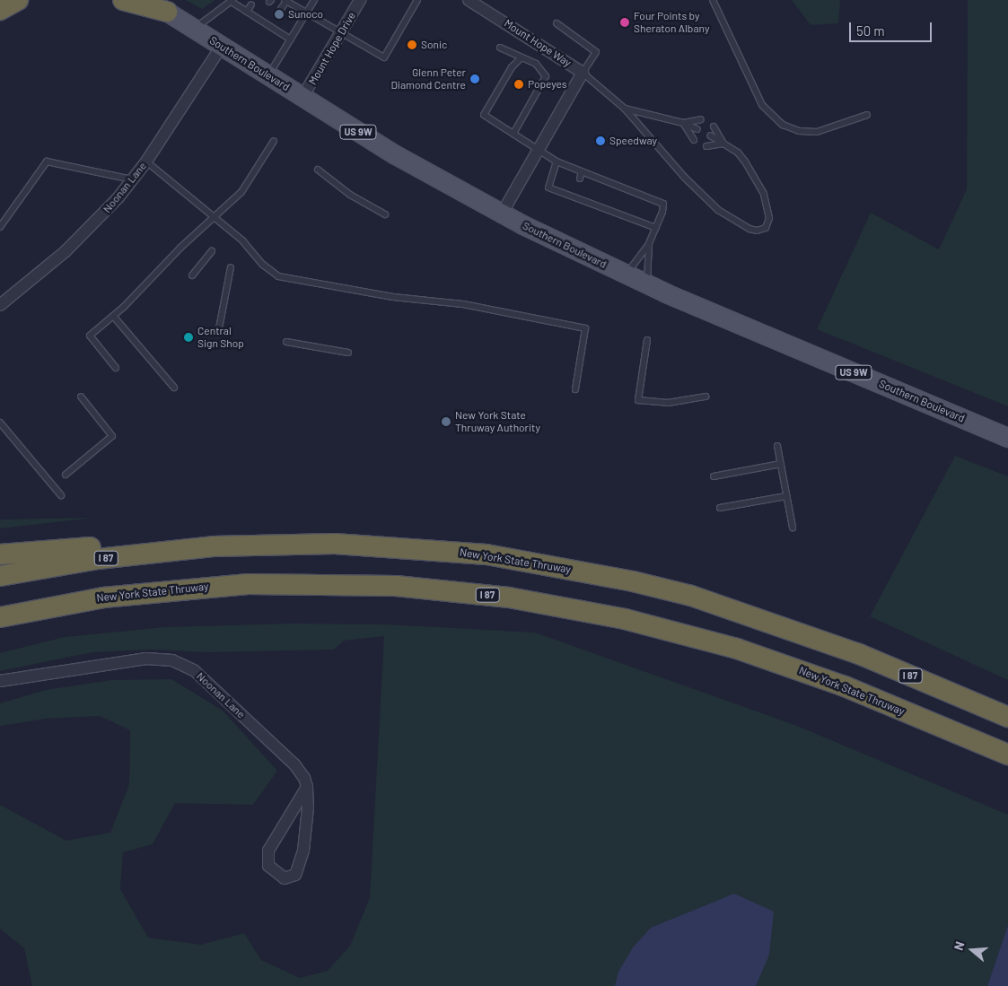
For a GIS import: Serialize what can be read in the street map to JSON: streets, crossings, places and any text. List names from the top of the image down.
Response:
{
  "streets": {
    "highway": ["I 87", "New York State Thruway"],
    "main road": ["Southern Boulevard", "US 9W"],
    "street": ["Mount Hope Way", "Mount Hope Drive", "Noonan Lane"]
  },
  "crossings": [
    ["Mount Hope Way", "Southern Boulevard"],
    ["Mount Hope Drive", "Southern Boulevard"],
    ["Southern Boulevard", "Noonan Lane"]
  ],
  "places": [
    "Sunoco",
    "Four Points by Sheraton Albany",
    "Sonic",
    "Glenn Peter Diamond Centre",
    "Popeyes",
    "Speedway",
    "Central Sign Shop",
    "New York State Thruway Authority"
  ],
  "scale_bar": "50 m",
  "north": "left"
}
